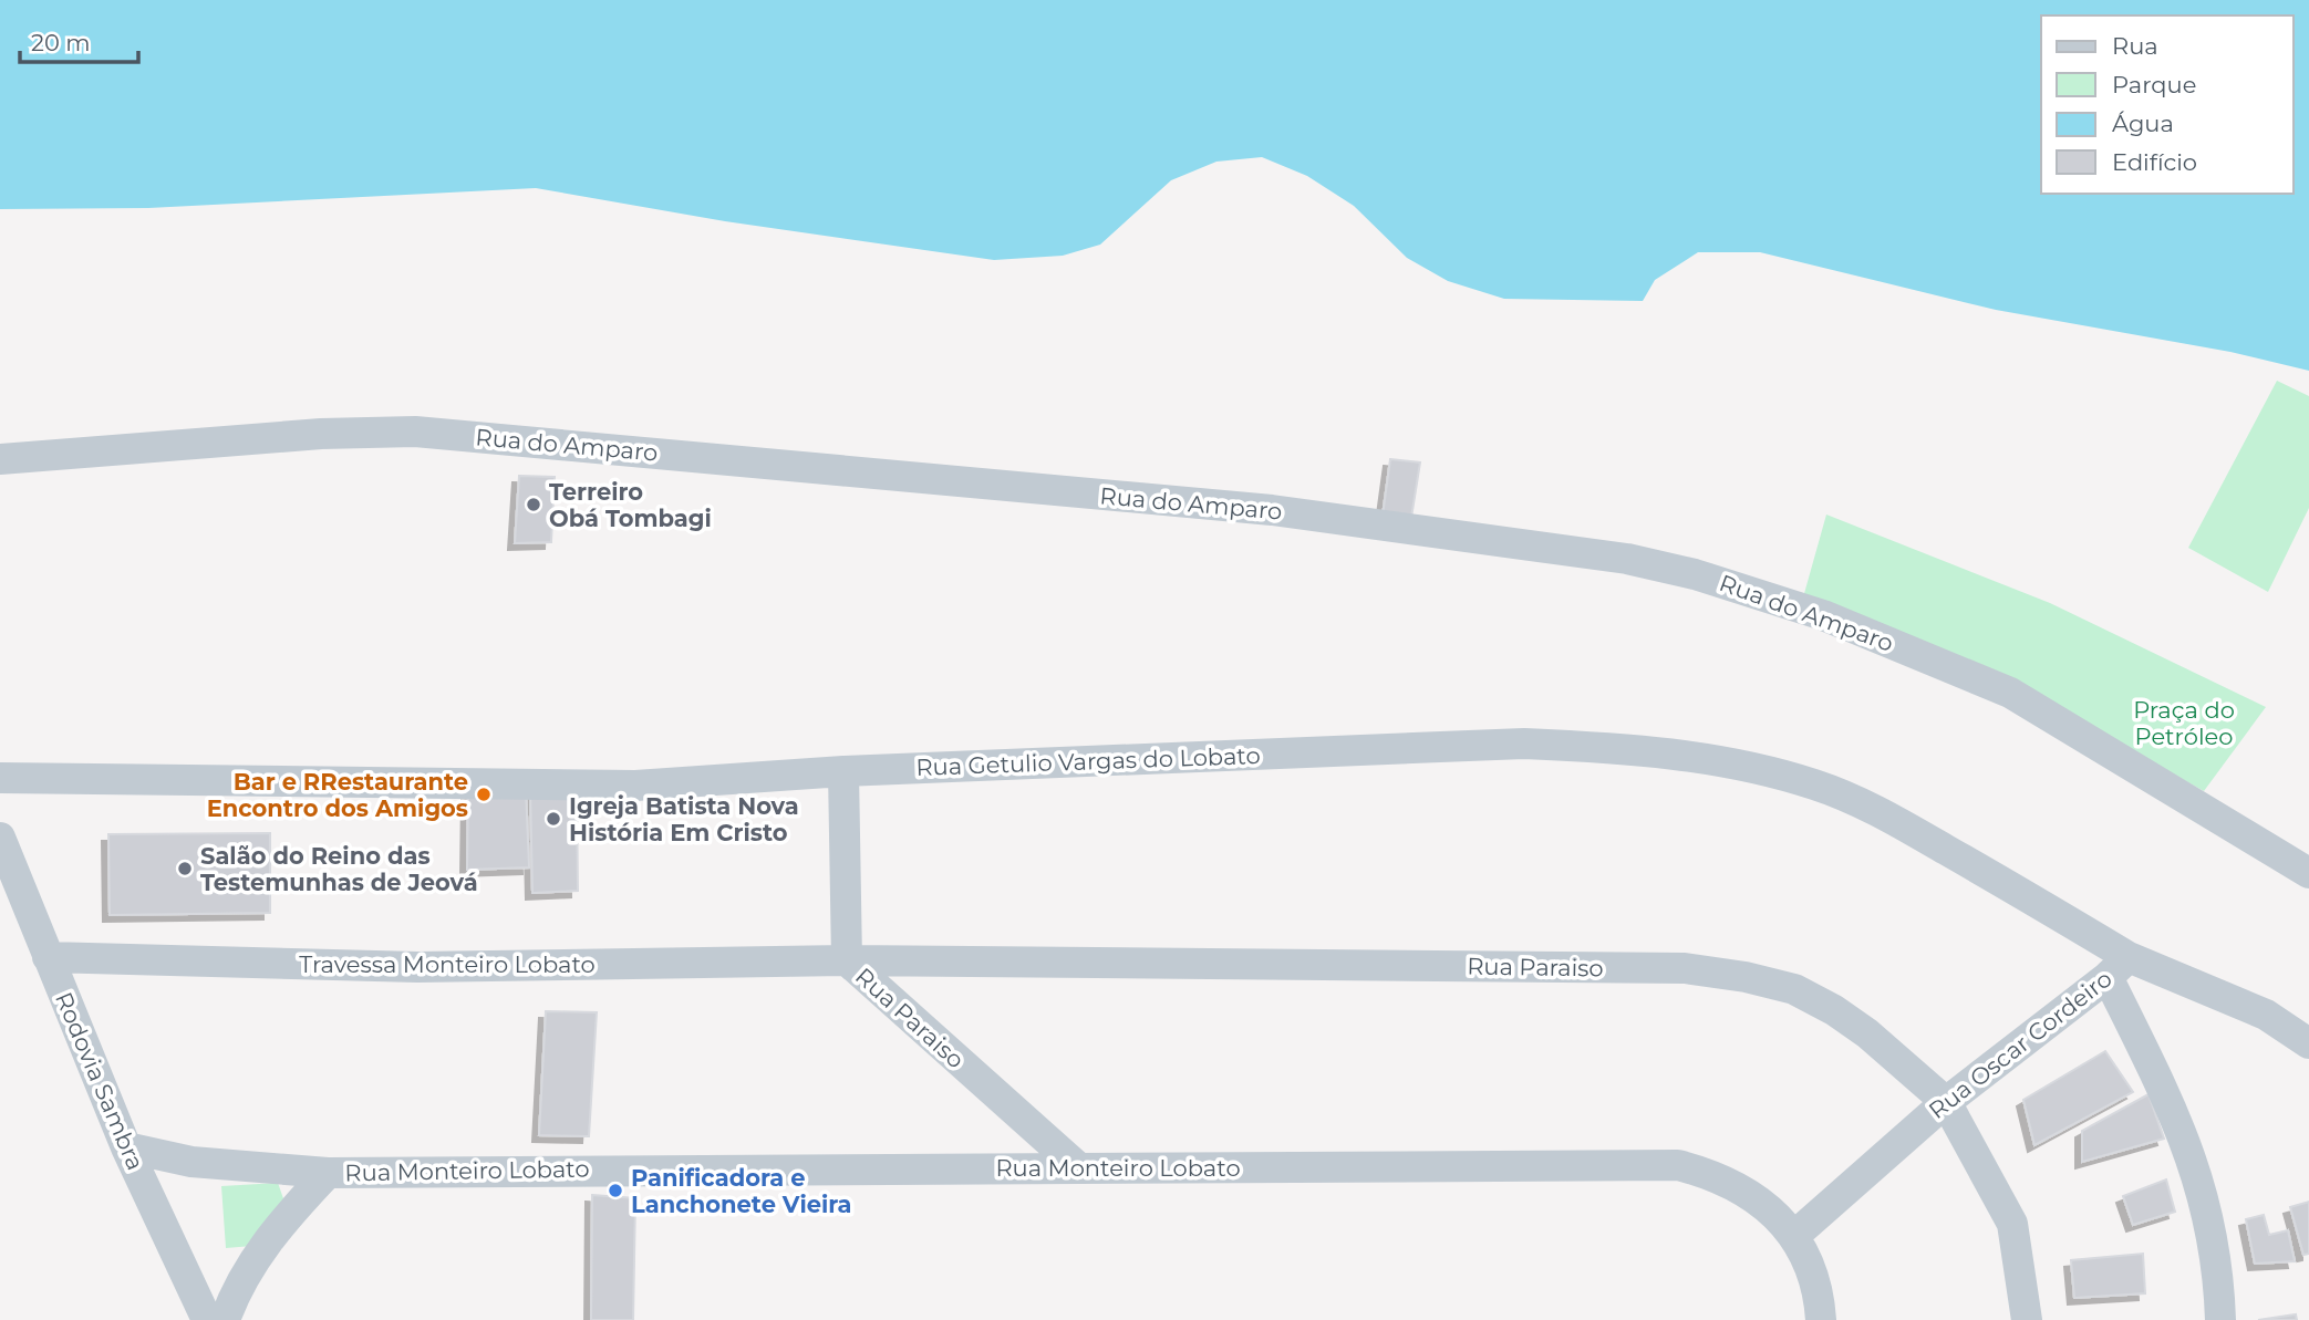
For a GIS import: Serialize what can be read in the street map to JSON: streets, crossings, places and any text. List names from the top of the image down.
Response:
{
  "streets": {
    "street": [
      "Rua do Amparo",
      "Rua Getulio Vargas do Lobato",
      "Travessa Monteiro Lobato",
      "Rua Paraiso",
      "Rua Oscar Cordeiro",
      "Rodovia Sambra",
      "Rua Monteiro Lobato"
    ]
  },
  "crossings": [
    ["Rua Getulio Vargas do Lobato", "Rua Paraiso"],
    ["Rua Getulio Vargas do Lobato", "Rua Oscar Cordeiro"],
    ["Travessa Monteiro Lobato", "Rua Paraiso"],
    ["Travessa Monteiro Lobato", "Rodovia Sambra"],
    ["Rua Paraiso", "Rua Oscar Cordeiro"],
    ["Rua Paraiso", "Rua Monteiro Lobato"],
    ["Rua Oscar Cordeiro", "Rua Monteiro Lobato"],
    ["Rodovia Sambra", "Rua Monteiro Lobato"]
  ],
  "parks": ["Praça do Petróleo"],
  "places": [
    "Terreiro Obá Tombagi",
    "Bar e RRestaurante Encontro dos Amigos",
    "Igreja Batista Nova História Em Cristo",
    "Salão do Reino das Testemunhas de Jeová",
    "Panificadora e Lanchonete Vieira"
  ],
  "legend": [
    "Rua",
    "Parque",
    "Água",
    "Edifício"
  ],
  "scale_bar": "20 m"
}
